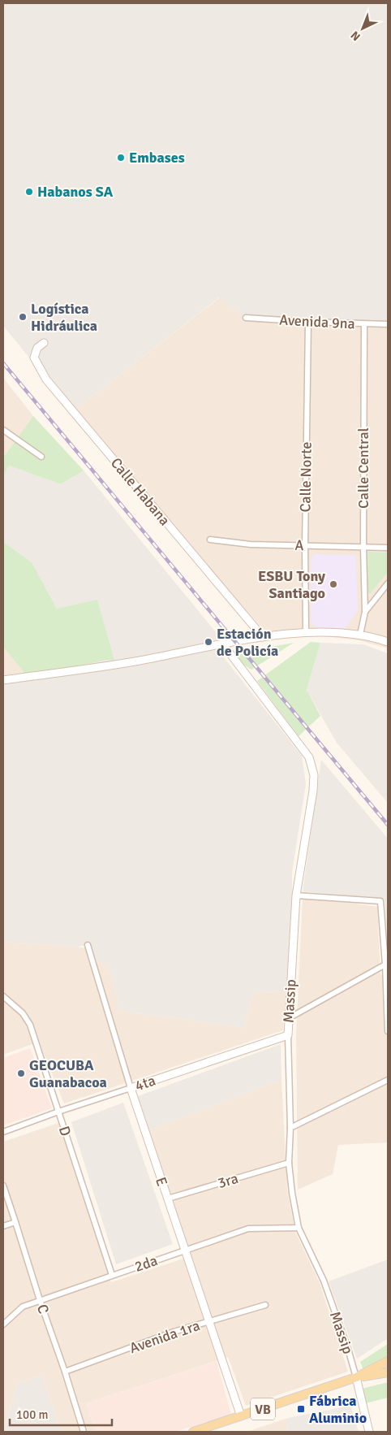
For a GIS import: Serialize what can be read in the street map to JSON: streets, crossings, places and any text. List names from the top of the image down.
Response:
{
  "streets": {
    "main road": ["VB"],
    "street": [
      "Avenida 9na",
      "Calle Central",
      "Calle Norte",
      "Calle Habana",
      "A",
      "Massip",
      "4ta",
      "D",
      "3ra",
      "E",
      "2da",
      "C",
      "Avenida 1ra"
    ]
  },
  "crossings": [
    ["Avenida 9na", "Calle Central"],
    ["Avenida 9na", "Calle Norte"],
    ["Calle Central", "A"],
    ["Calle Norte", "A"],
    ["Massip", "4ta"],
    ["Massip", "3ra"],
    ["Massip", "2da"],
    ["Massip", "VB"],
    ["4ta", "D"],
    ["4ta", "E"],
    ["D", "2da"],
    ["3ra", "E"],
    ["E", "2da"],
    ["E", "Avenida 1ra"],
    ["E", "VB"],
    ["2da", "C"],
    ["C", "Avenida 1ra"]
  ],
  "places": {
    "other": [
      "Embases",
      "Habanos SA",
      "Logística Hidráulica",
      "ESBU Tony Santiago",
      "Estación de Policía",
      "GEOCUBA Guanabacoa"
    ],
    "transit": ["Fábrica Aluminio"]
  },
  "scale_bar": "100 m",
  "north": "bottom left"
}
